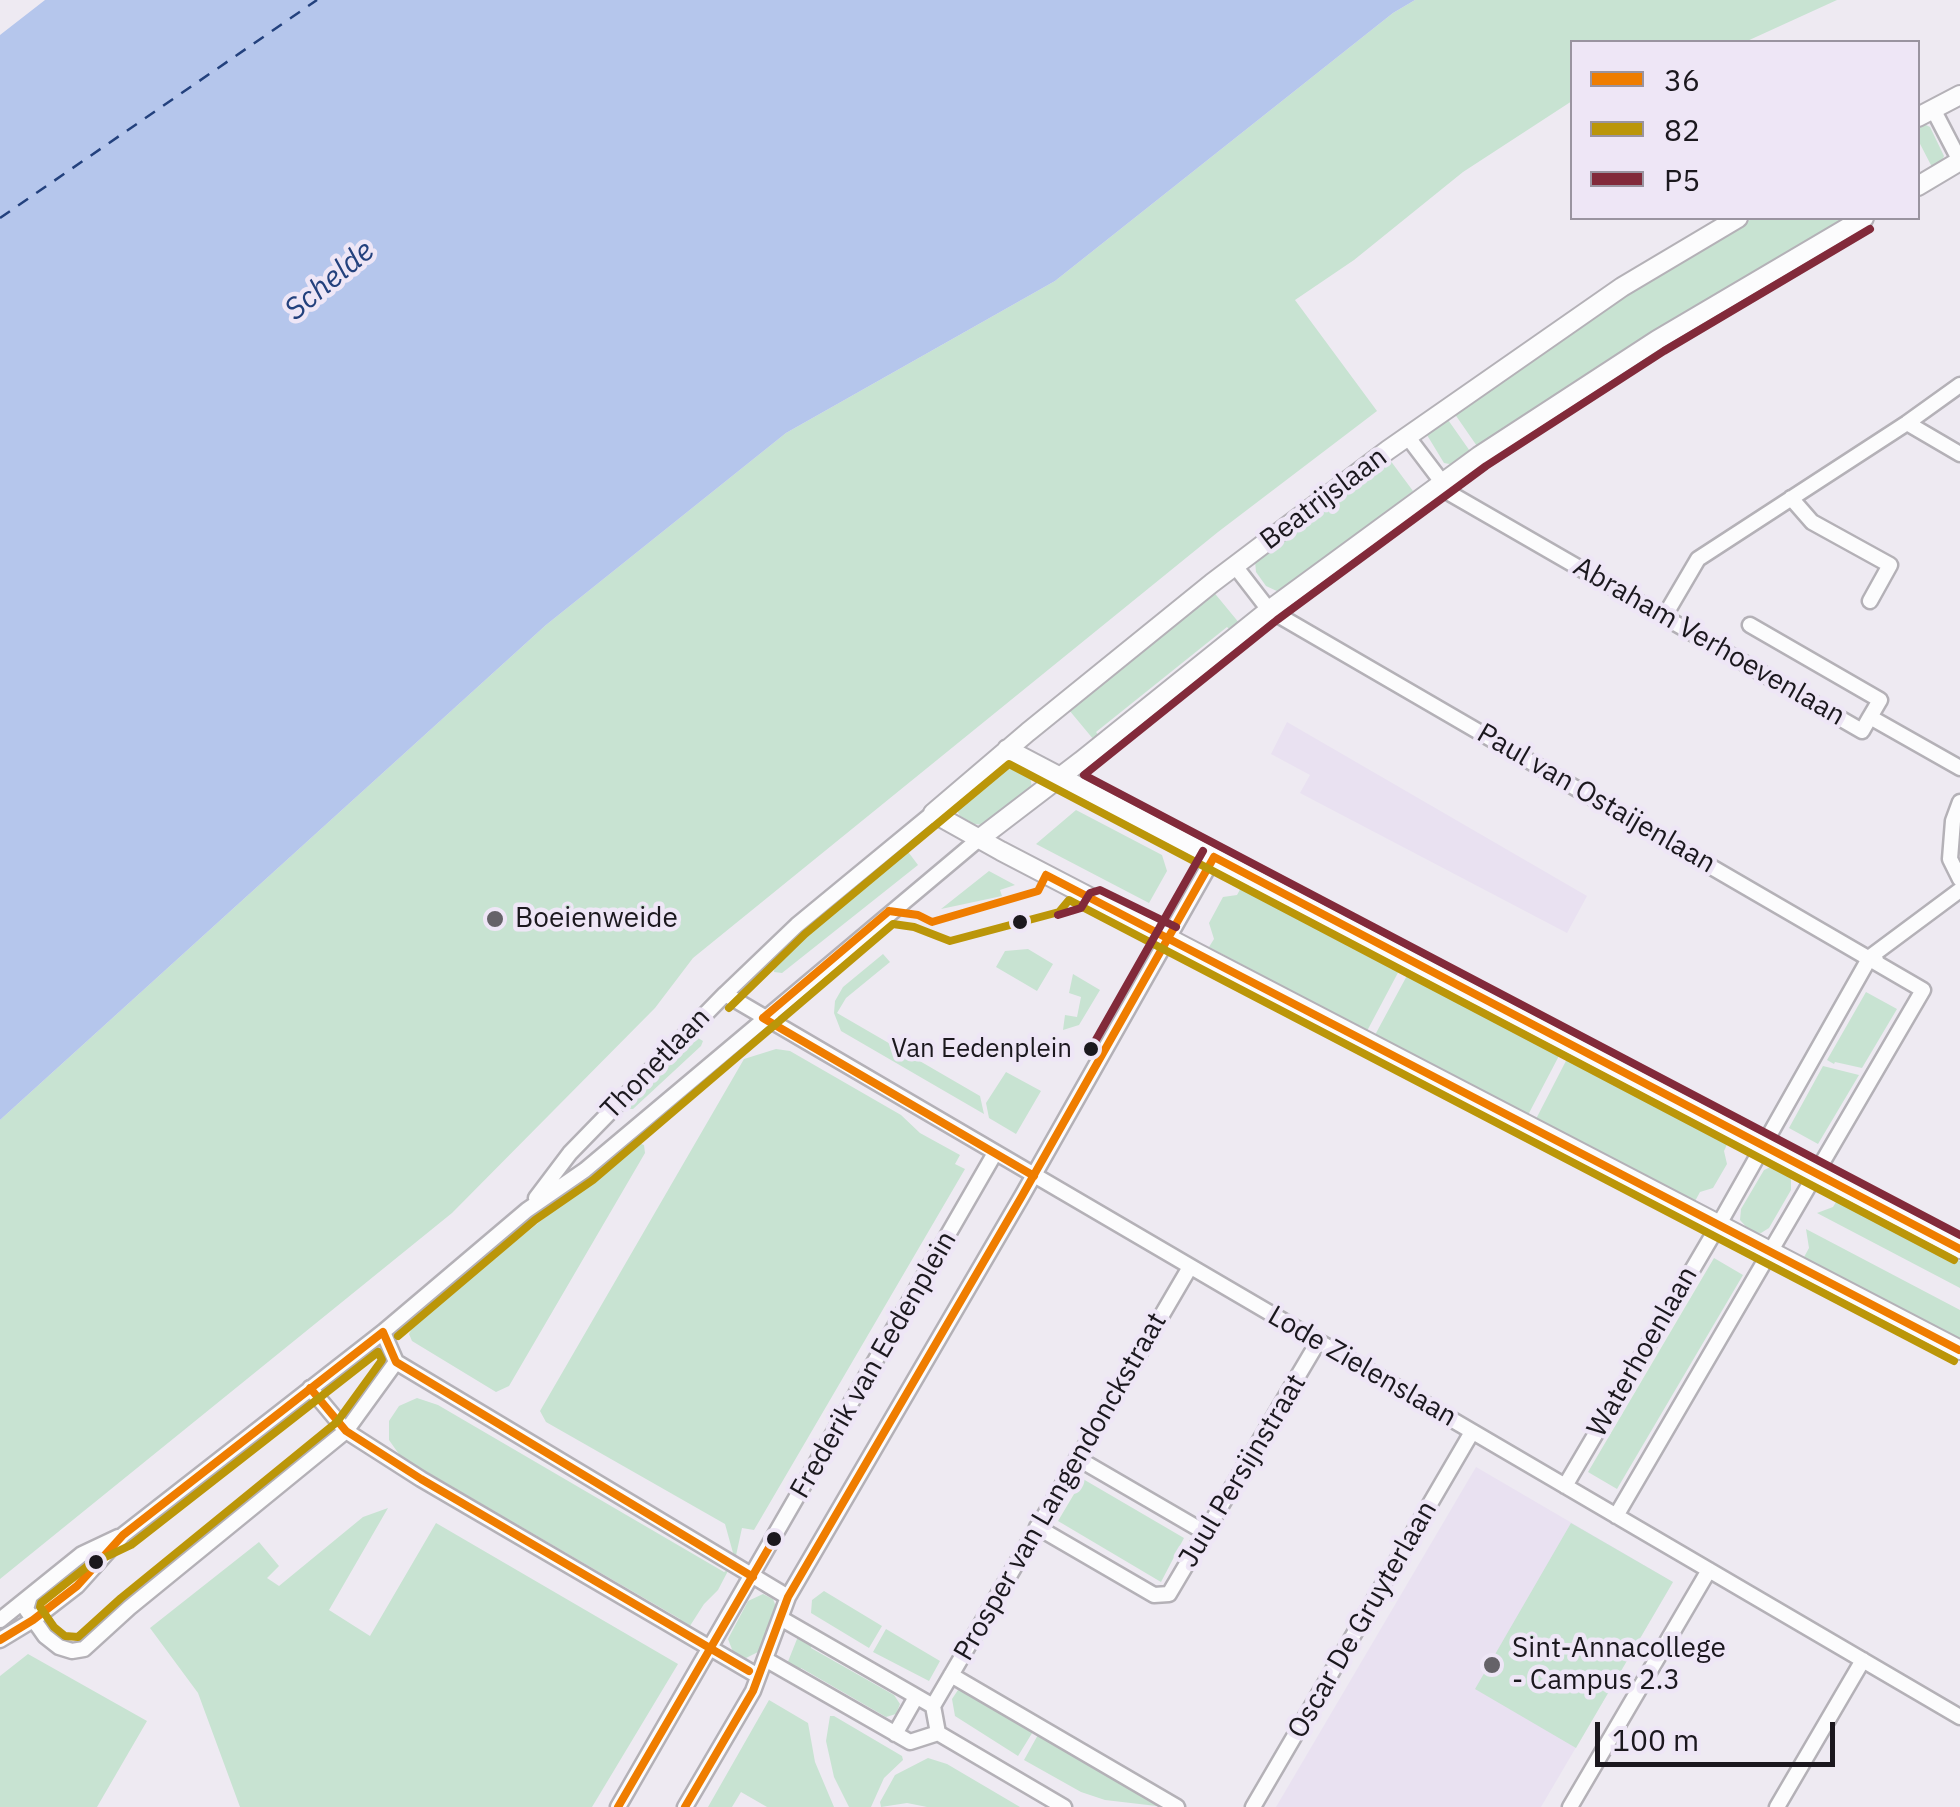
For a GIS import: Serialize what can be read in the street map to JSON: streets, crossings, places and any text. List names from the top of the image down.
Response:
{
  "streets": {
    "street": [
      "Beatrijslaan",
      "Abraham Verhoevenlaan",
      "Paul van Ostaijenlaan",
      "Thonetlaan",
      "Waterhoenlaan",
      "Frederik van Eedenplein",
      "Lode Zielenslaan",
      "Juul Persijnstraat",
      "Prosper van Langendonckstraat",
      "Oscar De Gruyterlaan"
    ]
  },
  "crossings": [
    ["Beatrijslaan", "Abraham Verhoevenlaan"],
    ["Beatrijslaan", "Paul van Ostaijenlaan"],
    ["Beatrijslaan", "Thonetlaan"],
    ["Paul van Ostaijenlaan", "Waterhoenlaan"],
    ["Thonetlaan", "Lode Zielenslaan"],
    ["Waterhoenlaan", "Lode Zielenslaan"],
    ["Frederik van Eedenplein", "Lode Zielenslaan"],
    ["Lode Zielenslaan", "Juul Persijnstraat"],
    ["Lode Zielenslaan", "Prosper van Langendonckstraat"],
    ["Lode Zielenslaan", "Oscar De Gruyterlaan"],
    ["Juul Persijnstraat", "Prosper van Langendonckstraat"]
  ],
  "water": ["Schelde"],
  "places": ["Boeienweide", "Van Eedenplein", "Sint-Annacollege - Campus 2.3"],
  "lines": ["transit line P5", "transit line 82", "transit line 36"],
  "legend": ["36", "82", "P5"],
  "scale_bar": "100 m"
}
